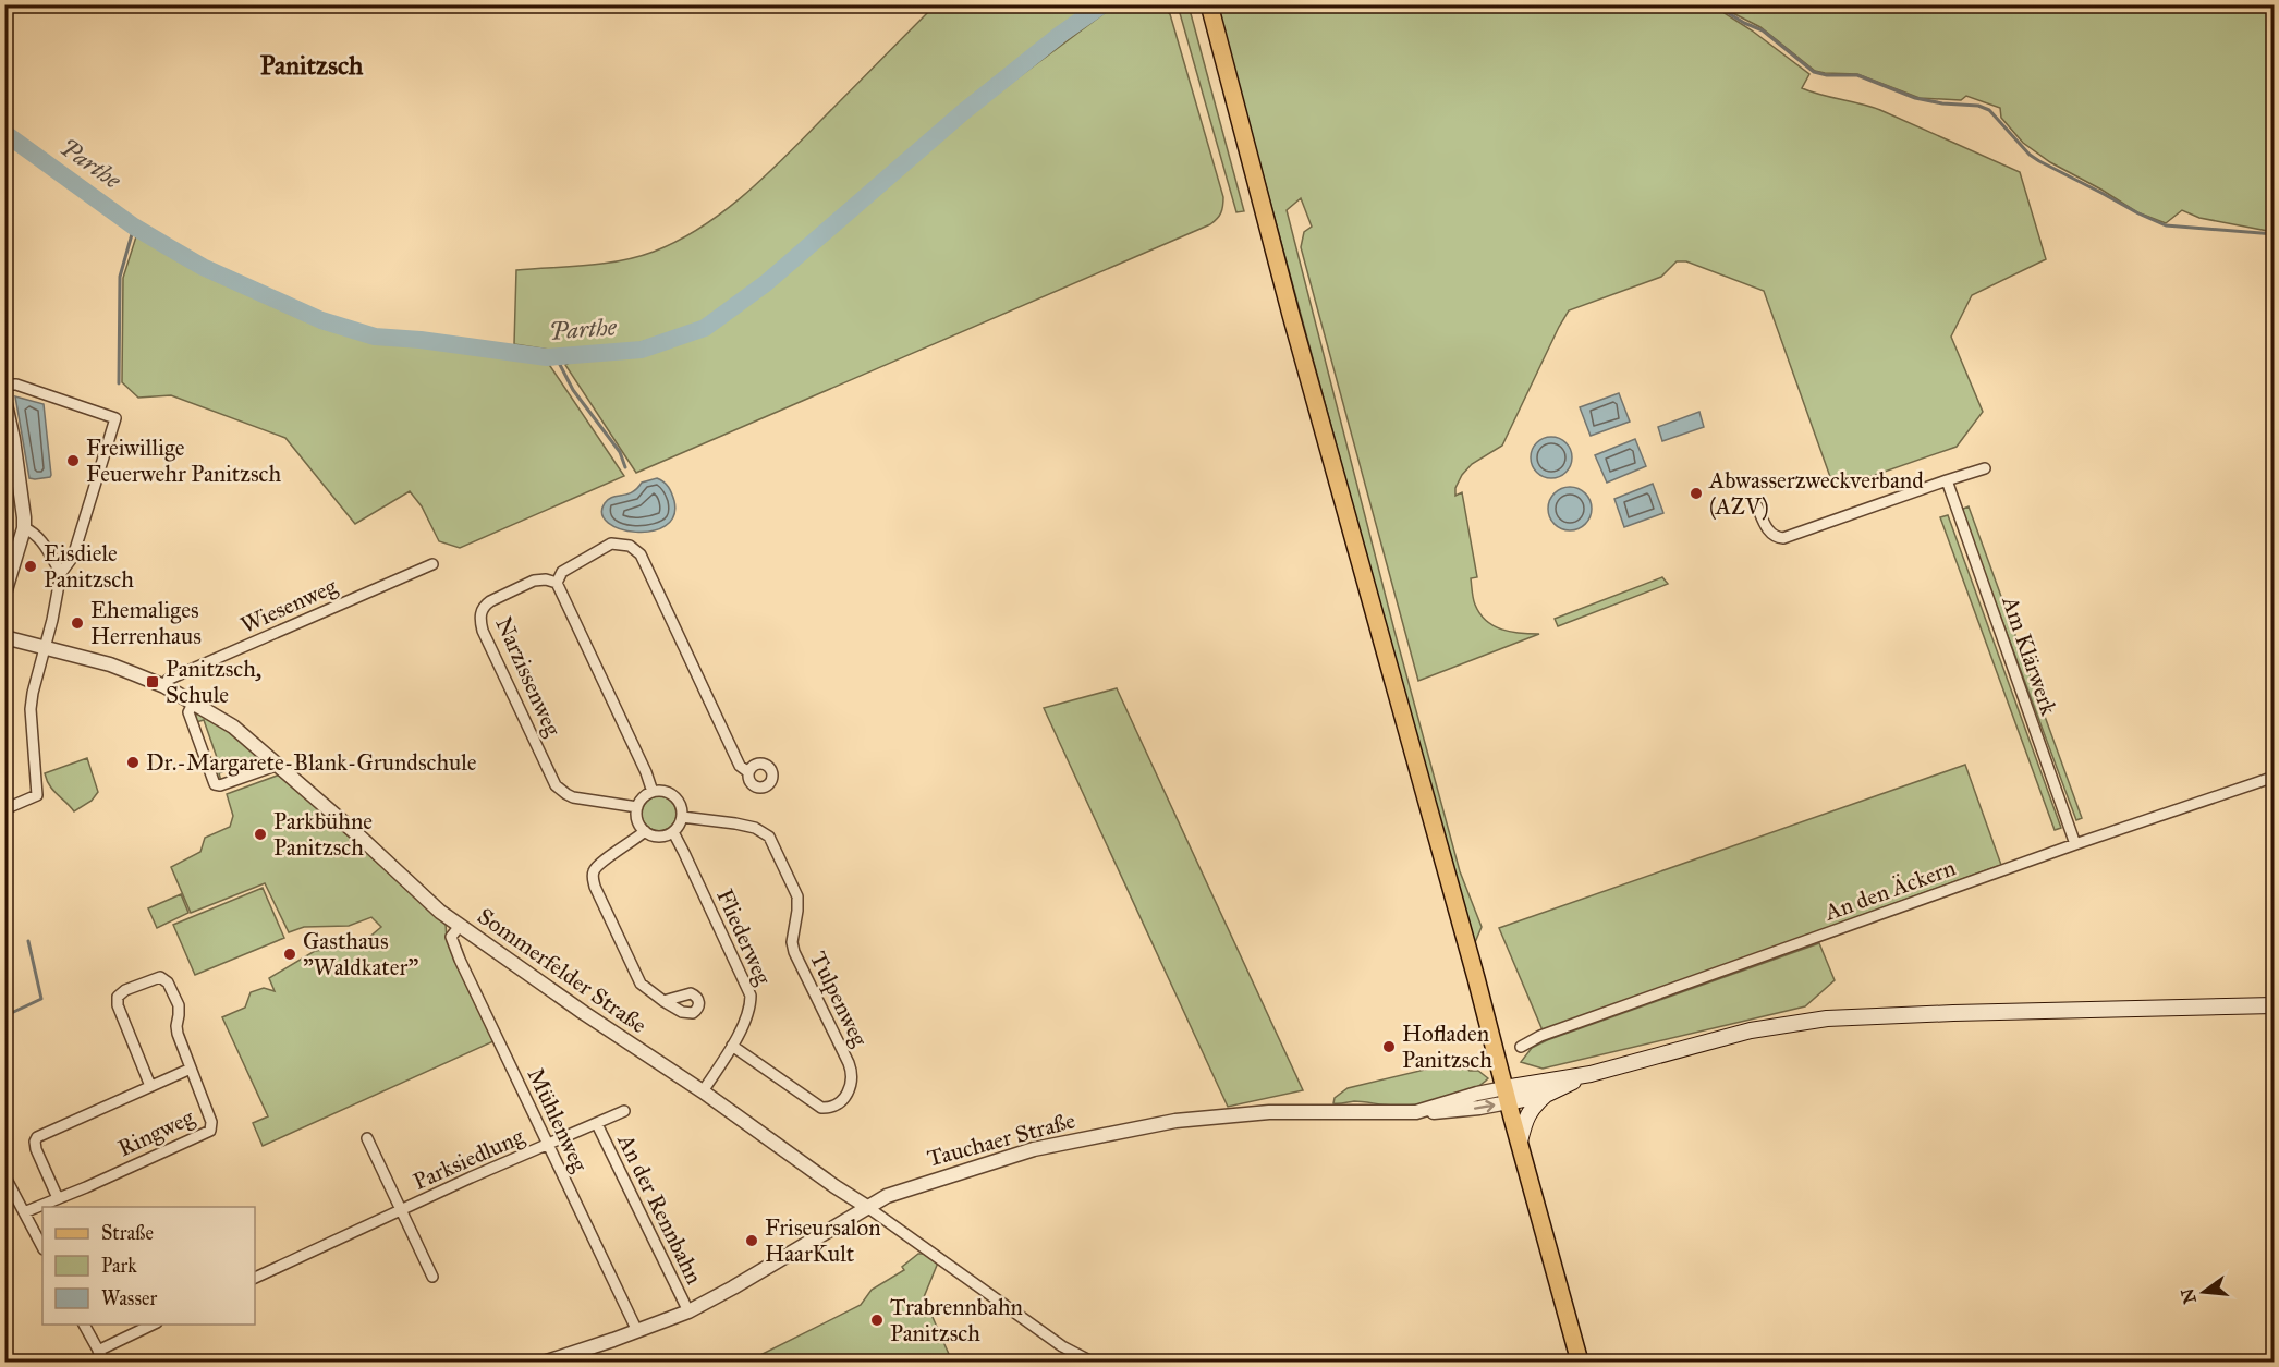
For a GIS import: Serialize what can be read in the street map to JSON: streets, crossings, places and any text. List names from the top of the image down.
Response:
{
  "streets": {
    "street": [
      "Wiesenweg",
      "Am Klärwerk",
      "Narzissenweg",
      "An den Äckern",
      "Fliederweg",
      "Sommerfelder Straße",
      "Tulpenweg",
      "Mühlenweg",
      "Ringweg",
      "Tauchaer Straße",
      "Parksiedlung",
      "An der Rennbahn"
    ]
  },
  "crossings": [
    ["Wiesenweg", "Sommerfelder Straße"],
    ["Am Klärwerk", "An den Äckern"],
    ["Narzissenweg", "Fliederweg"],
    ["Narzissenweg", "Tulpenweg"],
    ["Fliederweg", "Sommerfelder Straße"],
    ["Fliederweg", "Tulpenweg"],
    ["Sommerfelder Straße", "Mühlenweg"],
    ["Sommerfelder Straße", "Tauchaer Straße"],
    ["Mühlenweg", "Tauchaer Straße"],
    ["Mühlenweg", "Parksiedlung"],
    ["Tauchaer Straße", "An der Rennbahn"],
    ["Parksiedlung", "An der Rennbahn"]
  ],
  "districts": ["Panitzsch"],
  "water": ["Parthe"],
  "places": {
    "other": [
      "Freiwillige Feuerwehr Panitzsch",
      "Abwasserzweckverband (AZV)",
      "Eisdiele Panitzsch",
      "Ehemaliges Herrenhaus",
      "Dr.-Margarete-Blank-Grundschule",
      "Parkbühne Panitzsch",
      "Gasthaus \"Waldkater\"",
      "Hofladen Panitzsch",
      "Friseursalon HaarKult",
      "Trabrennbahn Panitzsch"
    ],
    "transit": ["Panitzsch, Schule"]
  },
  "legend": ["Straße", "Park", "Wasser"],
  "north": "left"
}
